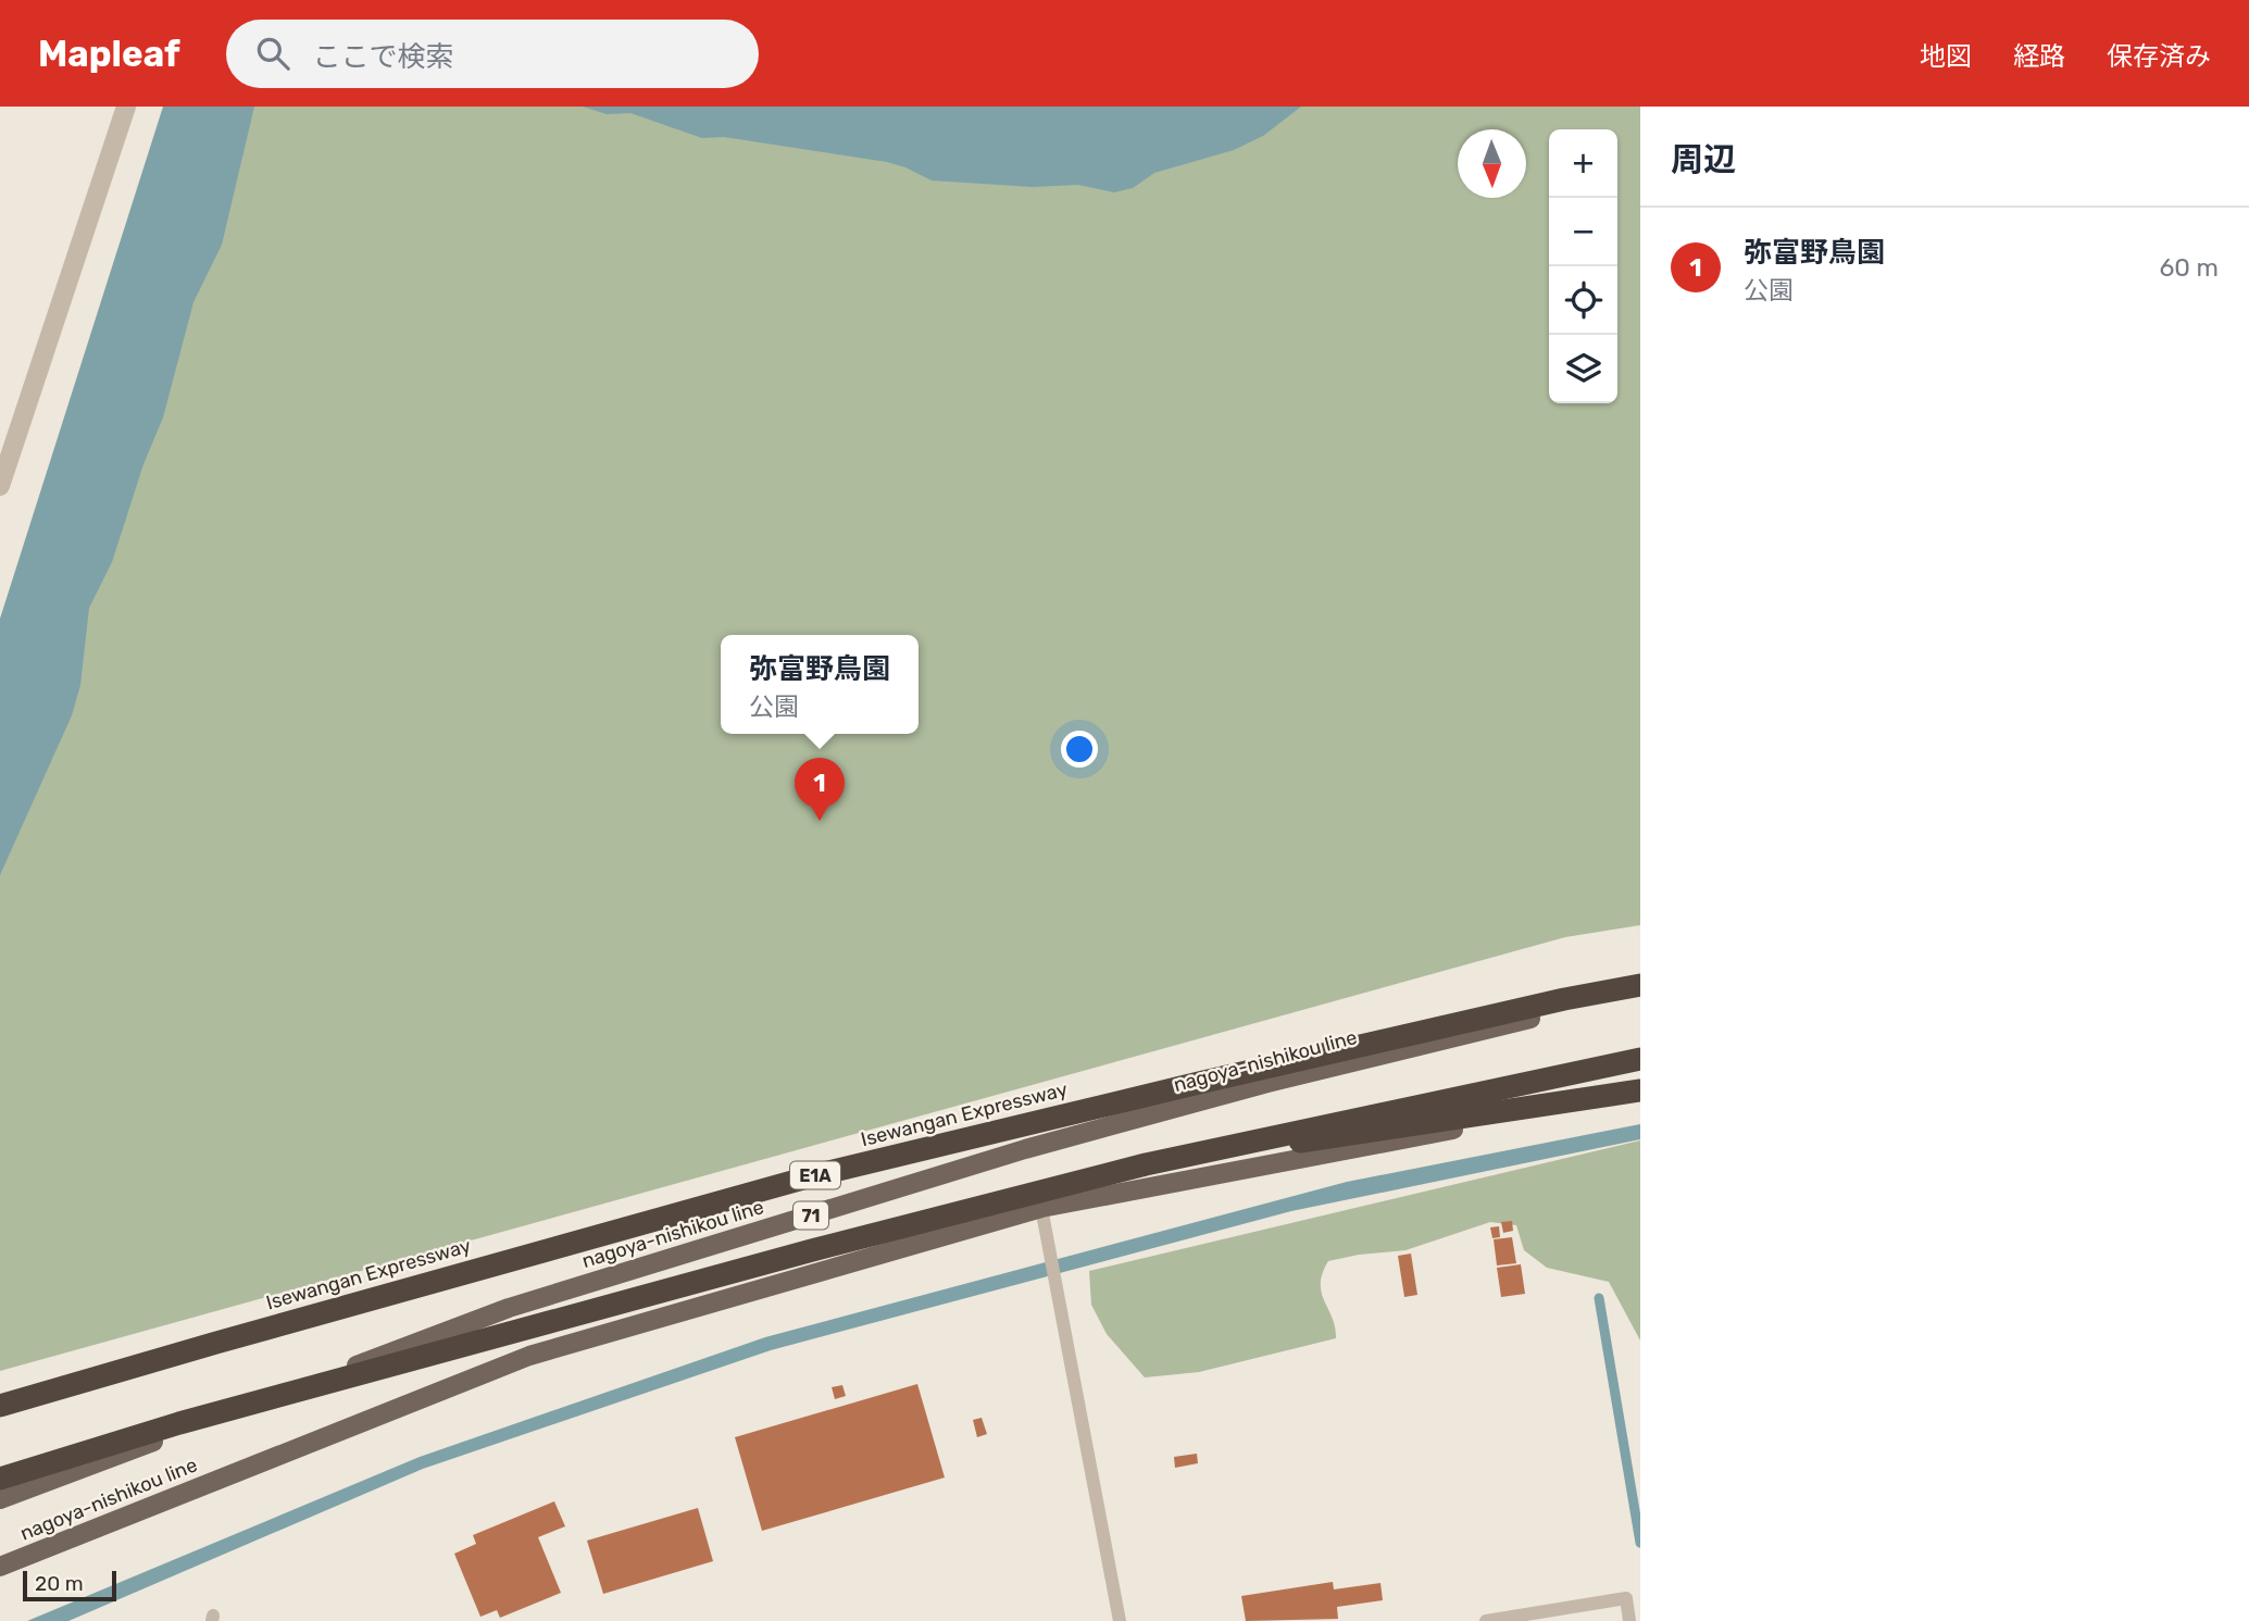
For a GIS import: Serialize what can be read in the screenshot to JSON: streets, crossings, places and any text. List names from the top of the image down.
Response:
{
  "streets": {
    "highway": ["Isewangan Expressway", "E1A"],
    "main road": ["nagoya-nishikou line", "71"]
  },
  "scale_bar": "20 m",
  "north": "bottom",
  "page": {
    "header": "Mapleaf",
    "search": "ここで検索",
    "nav": ["地図", "経路", "保存済み"],
    "heading": "周辺",
    "map_buttons": ["+", "−"],
    "list": [
      {
        "mark": "1",
        "name": "弥富野鳥園",
        "note": "公園",
        "value": "60 m"
      }
    ],
    "popup": ["弥富野鳥園", "公園"],
    "pins": "1",
    "scale": "20 m"
  }
}
